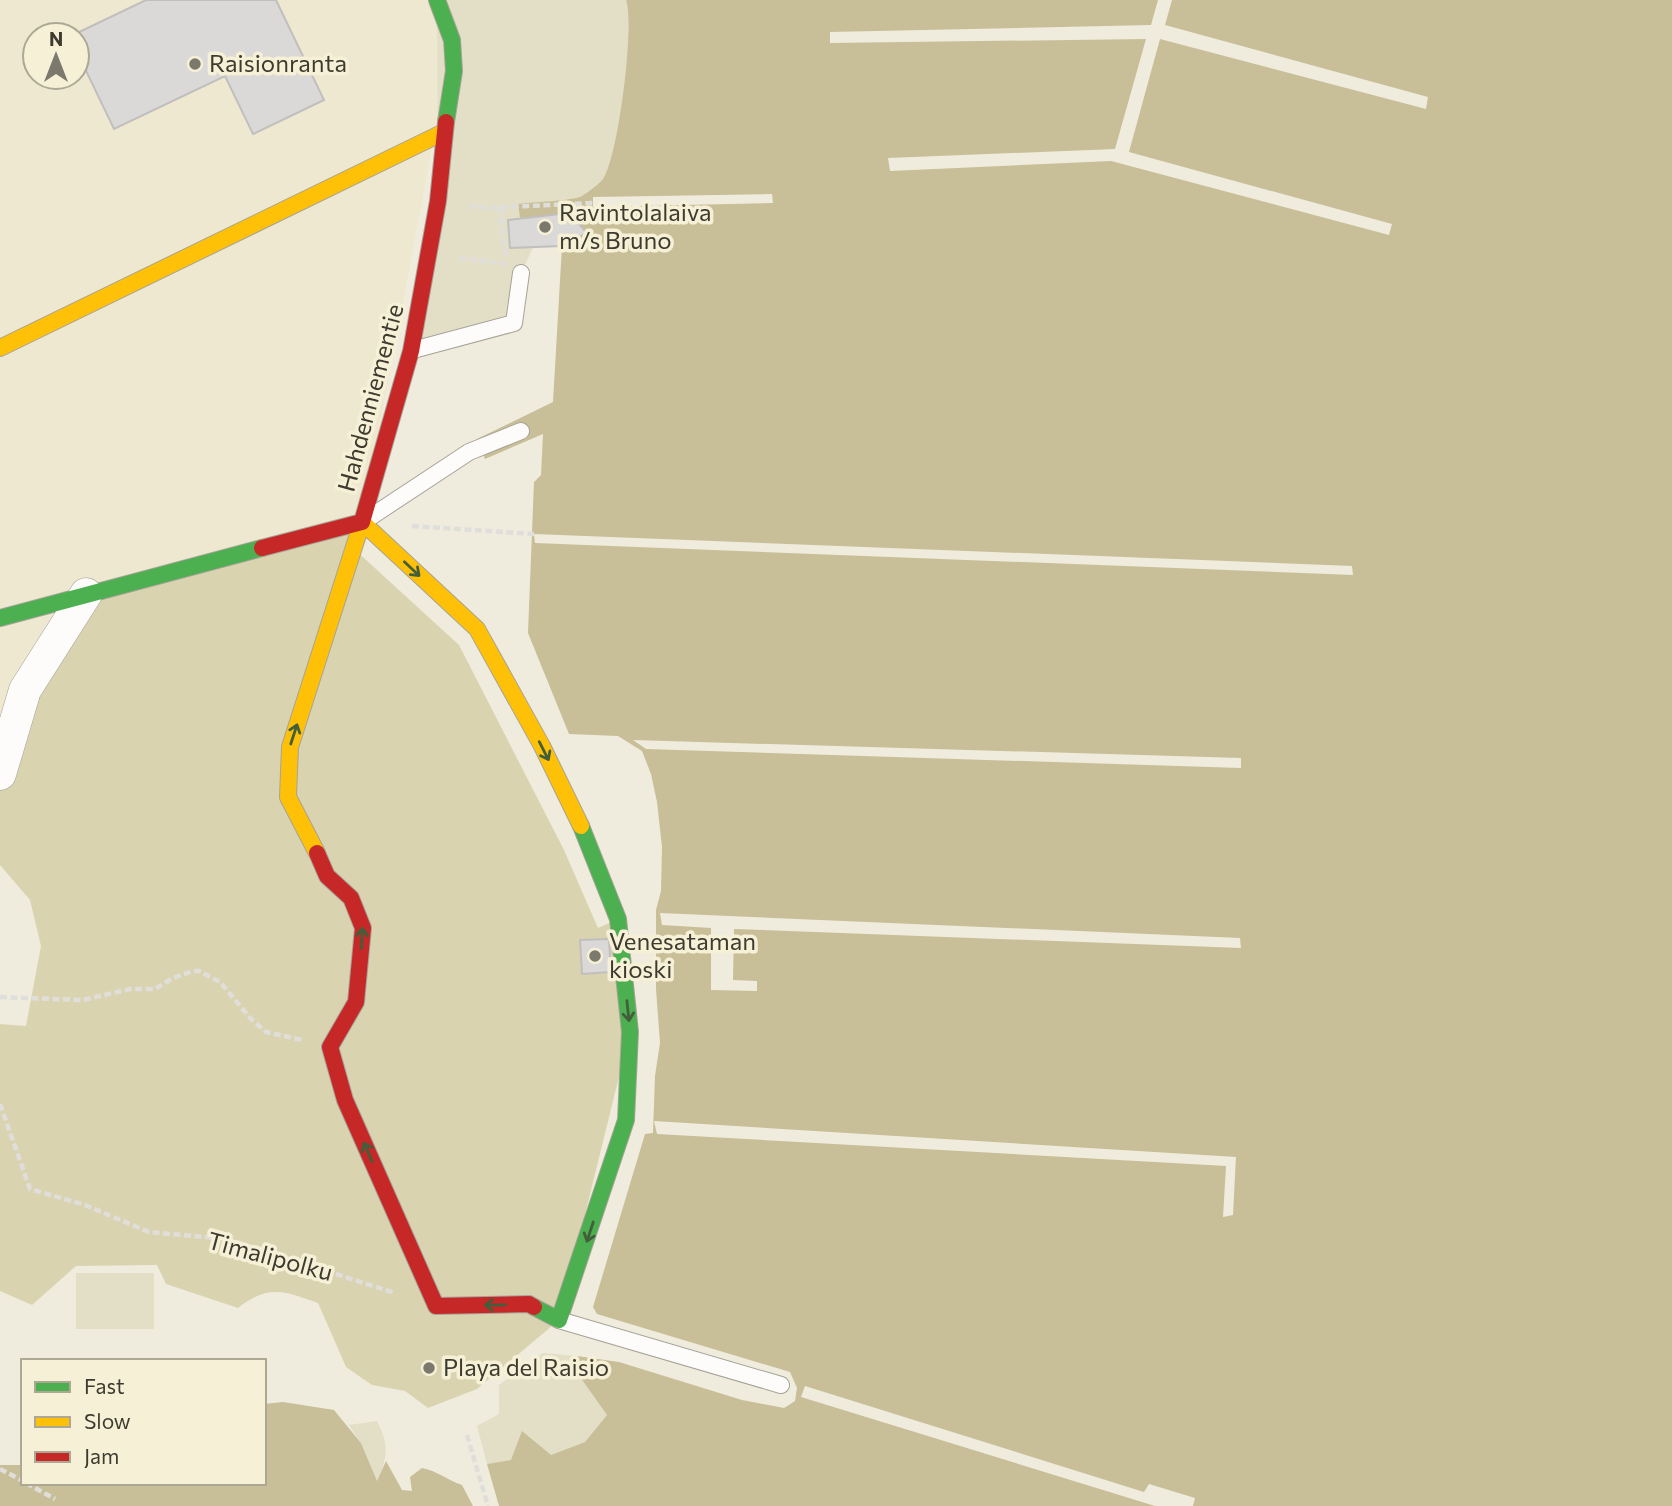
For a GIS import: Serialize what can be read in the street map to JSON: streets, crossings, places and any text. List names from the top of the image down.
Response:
{
  "streets": {
    "street": ["Hahdenniementie"],
    "path": ["Timalipolku"]
  },
  "places": [
    "Raisionranta",
    "Ravintolalaiva m/s Bruno",
    "Venesataman kioski",
    "Playa del Raisio"
  ],
  "legend": ["Fast", "Slow", "Jam"],
  "north": "top"
}
